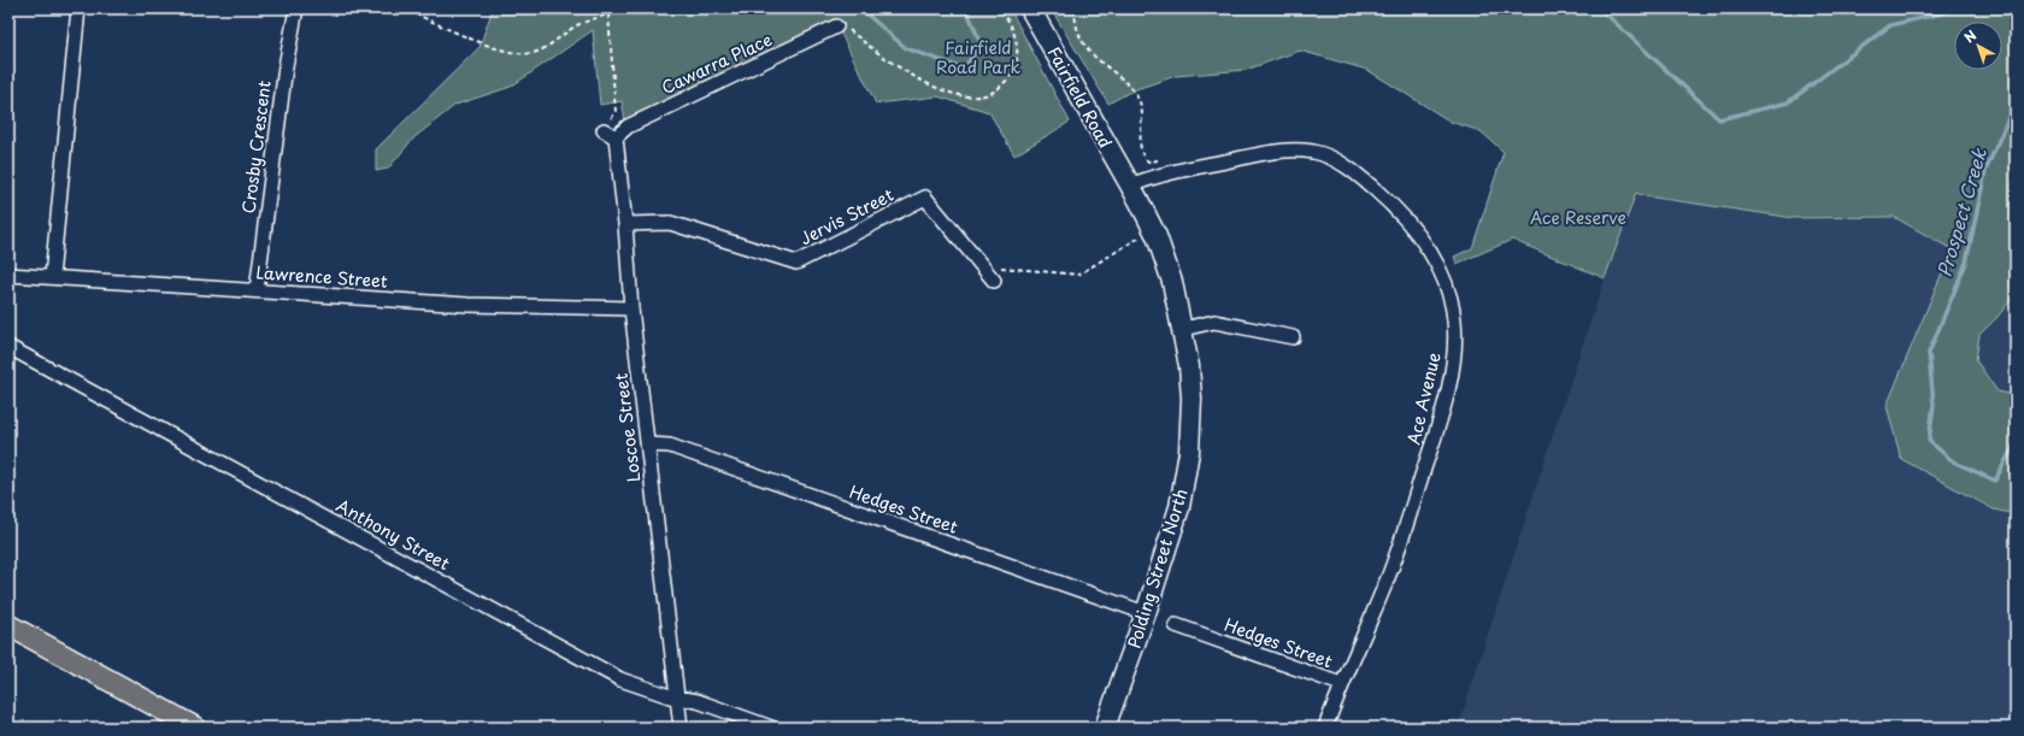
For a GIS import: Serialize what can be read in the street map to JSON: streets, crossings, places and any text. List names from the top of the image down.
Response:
{
  "streets": {
    "main road": ["Fairfield Road", "Polding Street North"],
    "street": [
      "Cawarra Place",
      "Crosby Crescent",
      "Jervis Street",
      "Lawrence Street",
      "Ace Avenue",
      "Loscoe Street",
      "Hedges Street",
      "Anthony Street"
    ]
  },
  "crossings": [
    ["Cawarra Place", "Loscoe Street"],
    ["Fairfield Road", "Ace Avenue"],
    ["Fairfield Road", "Polding Street North"],
    ["Crosby Crescent", "Lawrence Street"],
    ["Jervis Street", "Loscoe Street"],
    ["Lawrence Street", "Loscoe Street"],
    ["Ace Avenue", "Hedges Street"],
    ["Ace Avenue", "Polding Street North"],
    ["Loscoe Street", "Hedges Street"],
    ["Loscoe Street", "Anthony Street"],
    ["Hedges Street", "Polding Street North"]
  ],
  "water": ["Prospect Creek"],
  "parks": ["Fairfield Road Park", "Ace Reserve"],
  "north": "top left"
}
